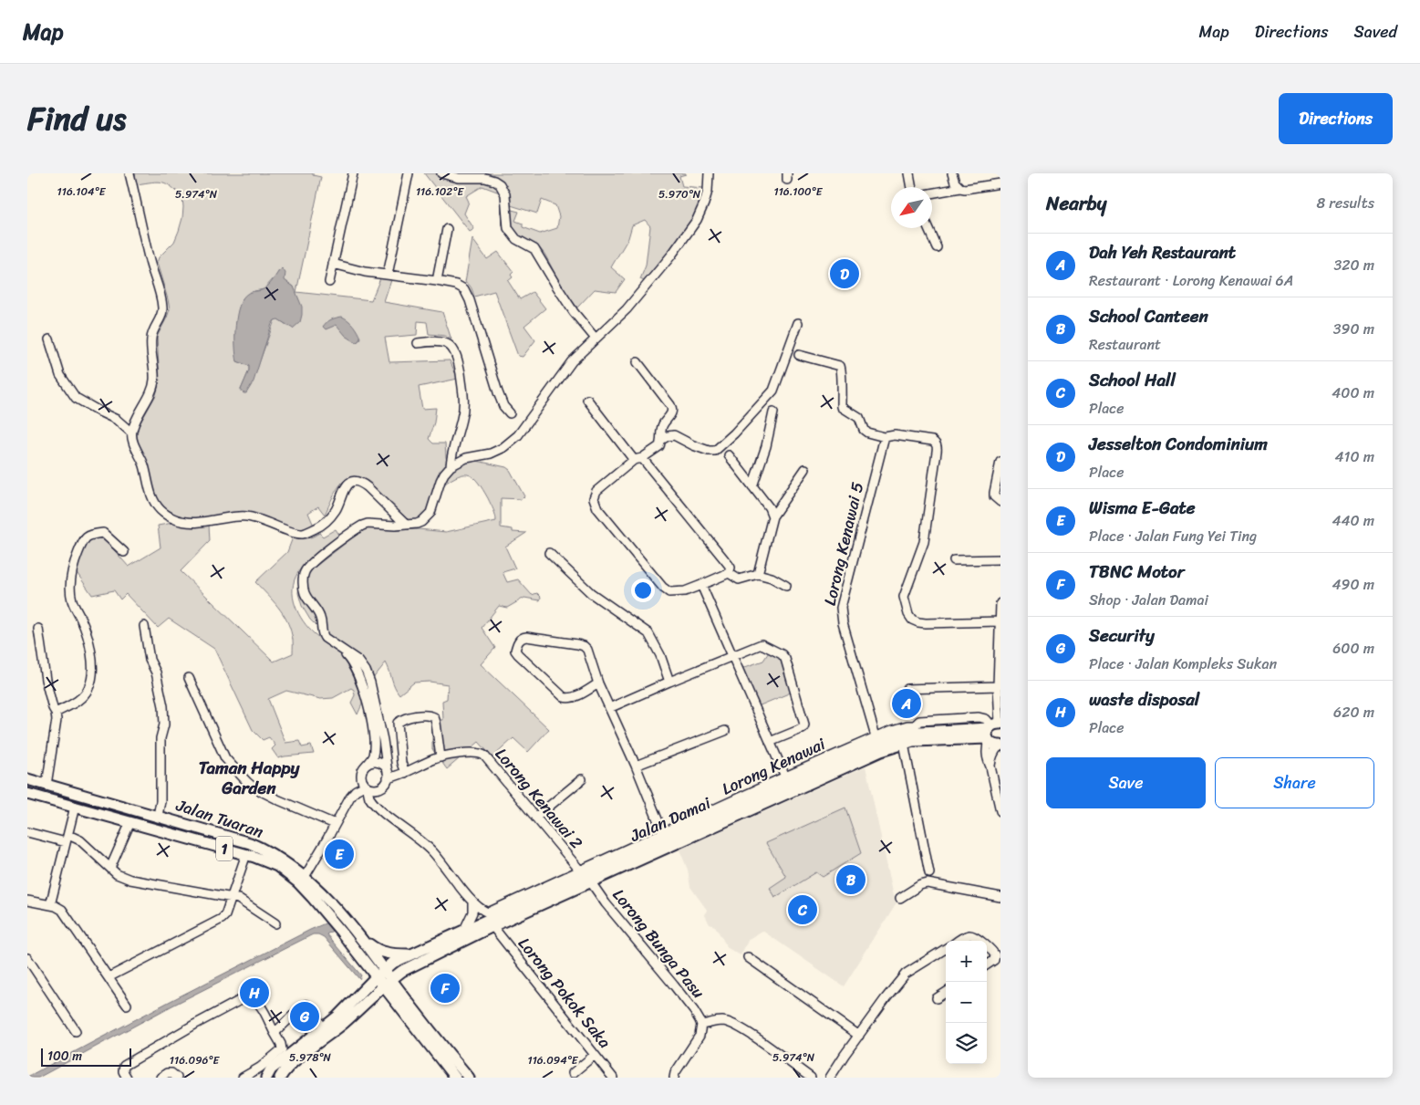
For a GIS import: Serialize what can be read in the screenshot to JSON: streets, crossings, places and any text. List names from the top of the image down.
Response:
{
  "streets": {
    "main road": ["Jalan Tuaran", "Jalan Damai", "1"],
    "street": [
      "Lorong Kenawai 5",
      "Lorong Kenawai",
      "Lorong Kenawai 2",
      "Lorong Bunga Pasu",
      "Lorong Pokok Saka"
    ]
  },
  "crossings": [
    ["Lorong Kenawai 5", "Lorong Kenawai"],
    ["Lorong Kenawai", "Lorong Kenawai 2"],
    ["Lorong Kenawai", "Jalan Damai"],
    ["Jalan Tuaran", "Jalan Damai"],
    ["Jalan Damai", "Lorong Bunga Pasu"],
    ["Jalan Damai", "Lorong Pokok Saka"]
  ],
  "districts": ["Taman Happy Garden"],
  "scale_bar": "100 m",
  "north": "bottom left",
  "page": {
    "header": "Map",
    "nav": ["Map", "Directions", "Saved"],
    "title": "Find us",
    "buttons": [
      "Directions",
      ["Save", "Share"]
    ],
    "heading": ["Nearby", "8 results"],
    "list": [
      {
        "mark": "A",
        "name": "Dah Yeh Restaurant",
        "note": "Restaurant · Lorong Kenawai 6A",
        "value": "320 m"
      },
      {
        "mark": "B",
        "name": "School Canteen",
        "note": "Restaurant",
        "value": "390 m"
      },
      {
        "mark": "C",
        "name": "School Hall",
        "note": "Place",
        "value": "400 m"
      },
      {
        "mark": "D",
        "name": "Jesselton Condominium",
        "note": "Place",
        "value": "410 m"
      },
      {
        "mark": "E",
        "name": "Wisma E-Gate",
        "note": "Place · Jalan Fung Yei Ting",
        "value": "440 m"
      },
      {
        "mark": "F",
        "name": "TBNC Motor",
        "note": "Shop · Jalan Damai",
        "value": "490 m"
      },
      {
        "mark": "G",
        "name": "Security",
        "note": "Place · Jalan Kompleks Sukan",
        "value": "600 m"
      },
      {
        "mark": "H",
        "name": "waste disposal",
        "note": "Place",
        "value": "620 m"
      }
    ],
    "pins": [
      "D",
      "A",
      "E",
      "B",
      "C",
      "F",
      "H",
      "G"
    ],
    "map_buttons": ["+", "−"],
    "scale": "100 m"
  },
  "coordinates": [
    "116.104°E",
    "116.102°E",
    "116.100°E",
    "5.974°N",
    "5.970°N",
    "5.978°N",
    "116.096°E",
    "116.094°E"
  ]
}
